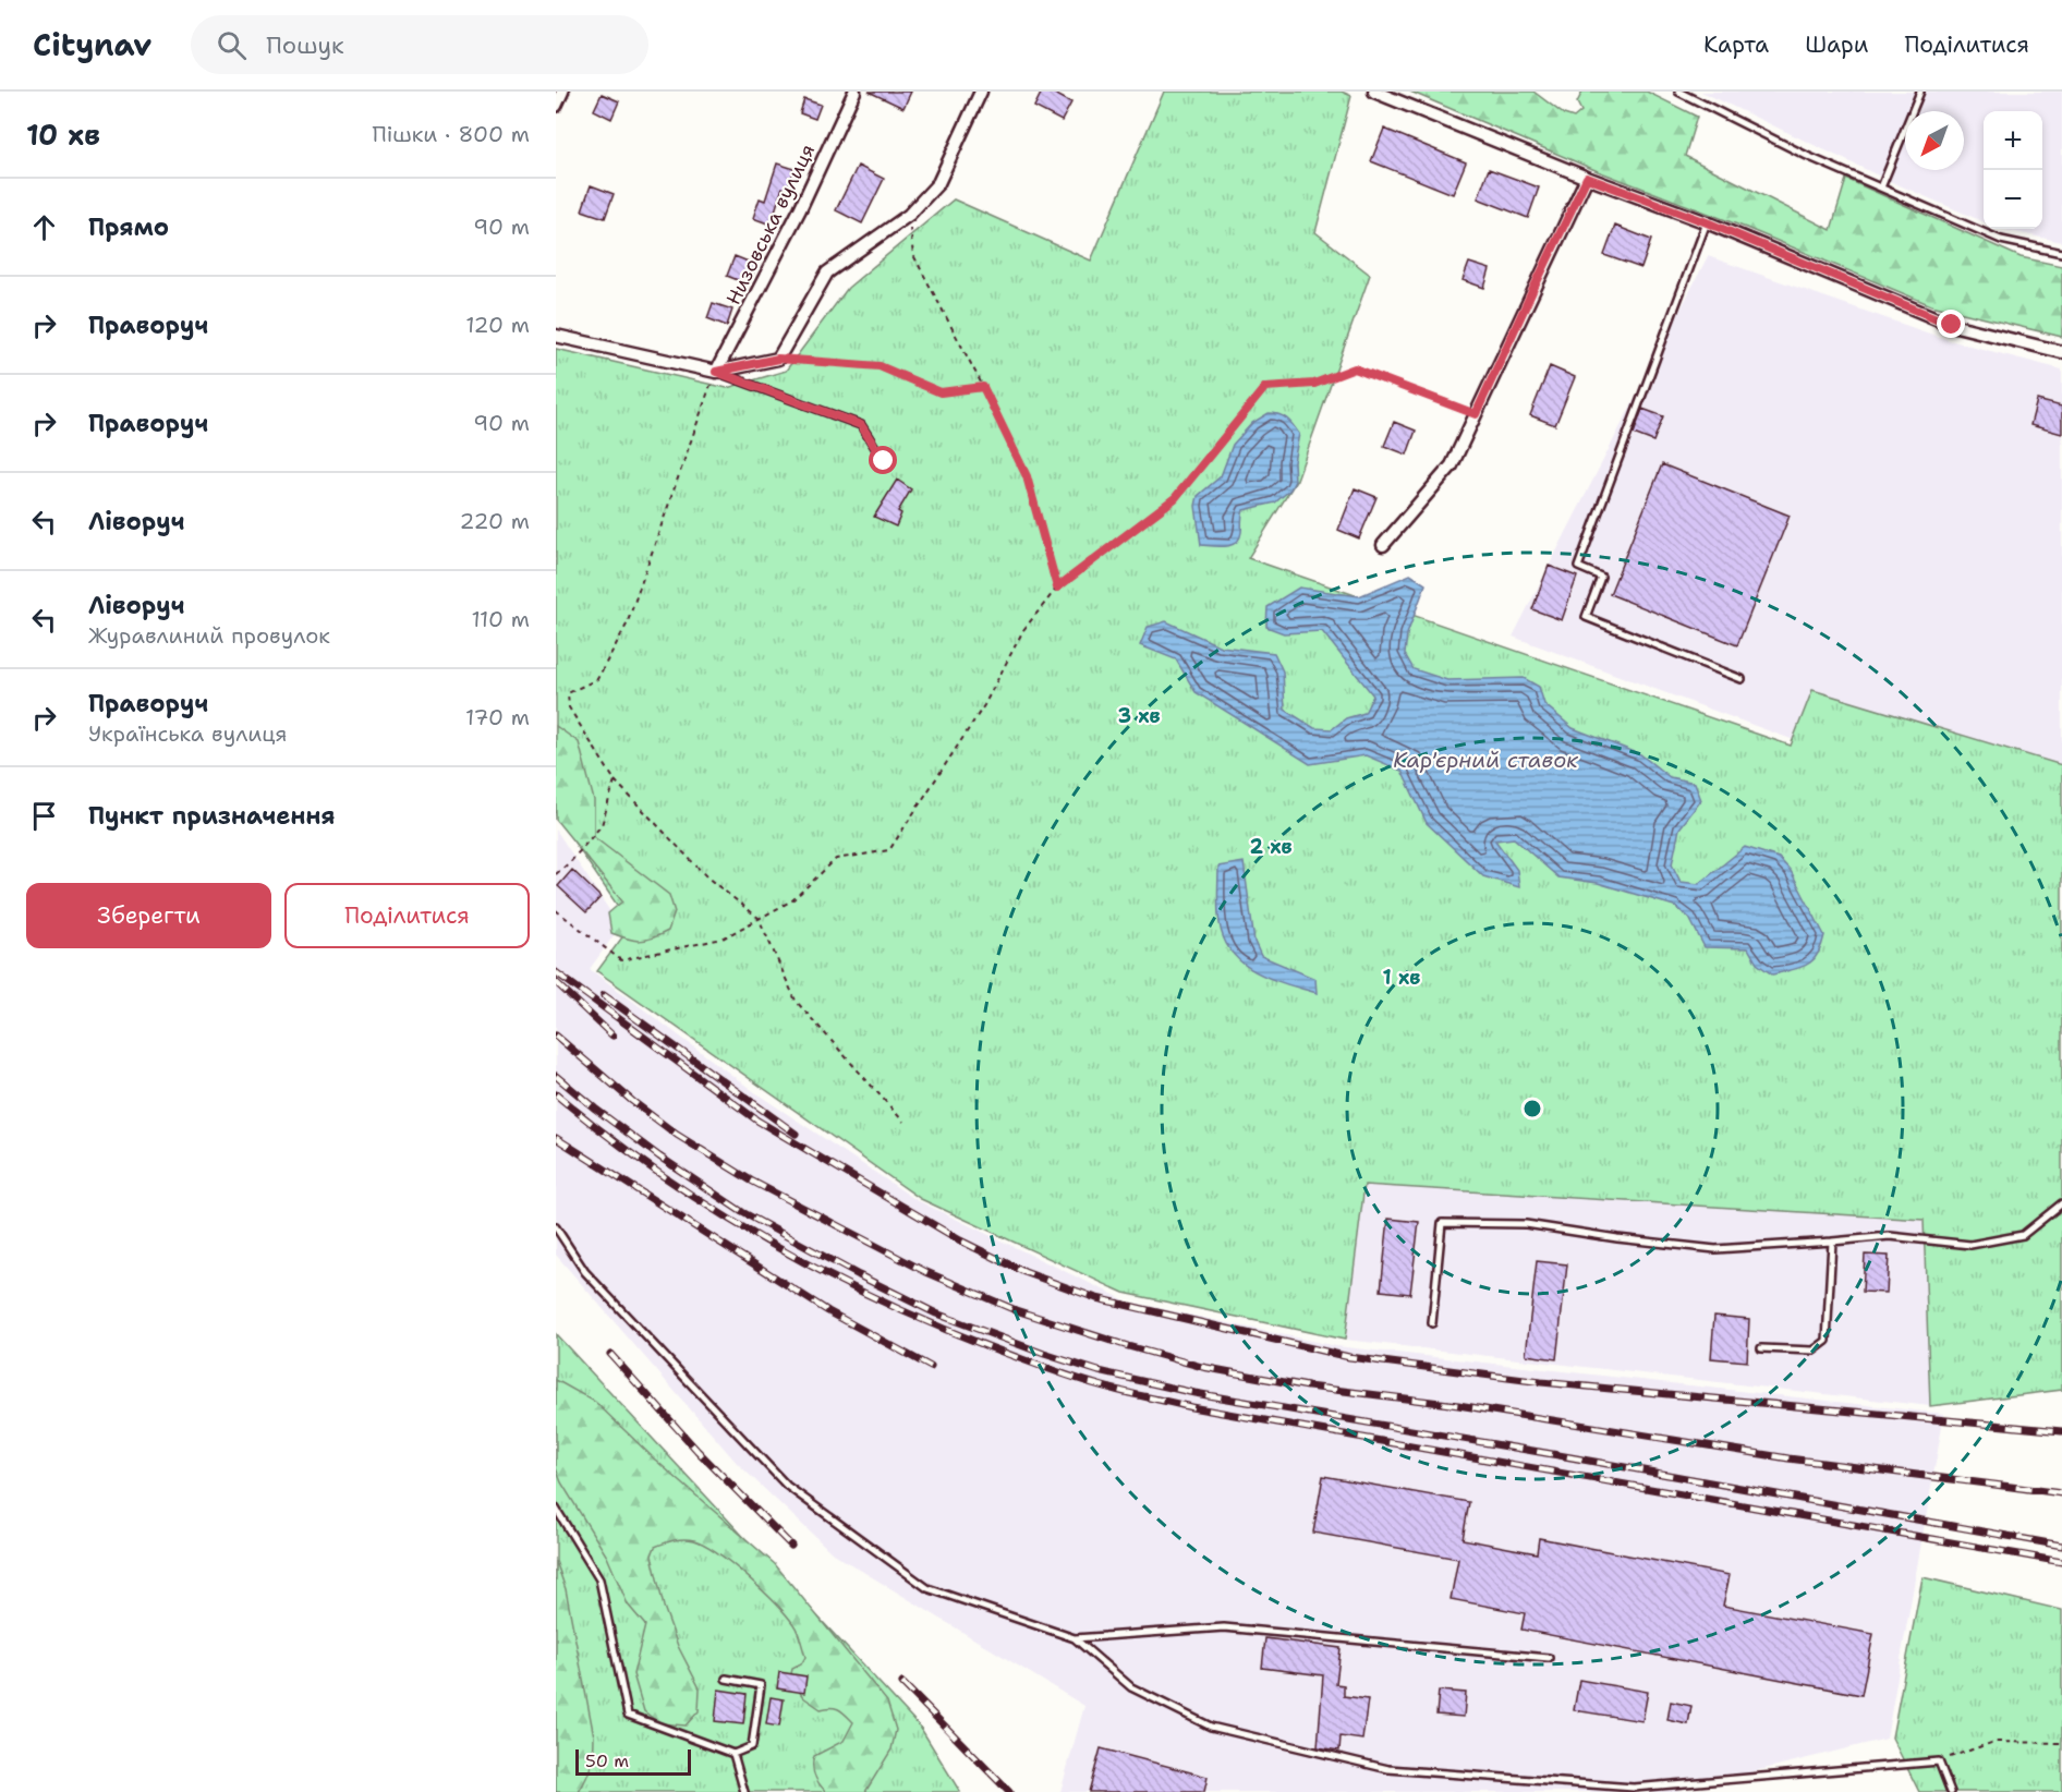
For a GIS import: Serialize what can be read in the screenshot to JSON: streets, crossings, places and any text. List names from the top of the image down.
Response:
{
  "streets": {
    "street": ["Низовська вулиця"]
  },
  "water": ["Кар'єрний ставок"],
  "scale_bar": "50 m",
  "north": "bottom left",
  "page": {
    "header": "Citynav",
    "search": "Пошук",
    "nav": ["Карта", "Шари", "Поділитися"],
    "heading": ["10 хв", "Пішки · 800 m"],
    "map_buttons": ["+", "−"],
    "list": [
      ["Прямо", "90 m"],
      ["Праворуч", "120 m"],
      ["Праворуч", "90 m"],
      ["Ліворуч", "220 m"],
      ["Ліворуч", "Журавлиний провулок", "110 m"],
      ["Праворуч", "Українська вулиця", "170 m"],
      "Пункт призначення"
    ],
    "buttons": ["Зберегти", "Поділитися"],
    "scale": "50 m"
  },
  "rings": ["3 хв", "2 хв", "1 хв"]
}
